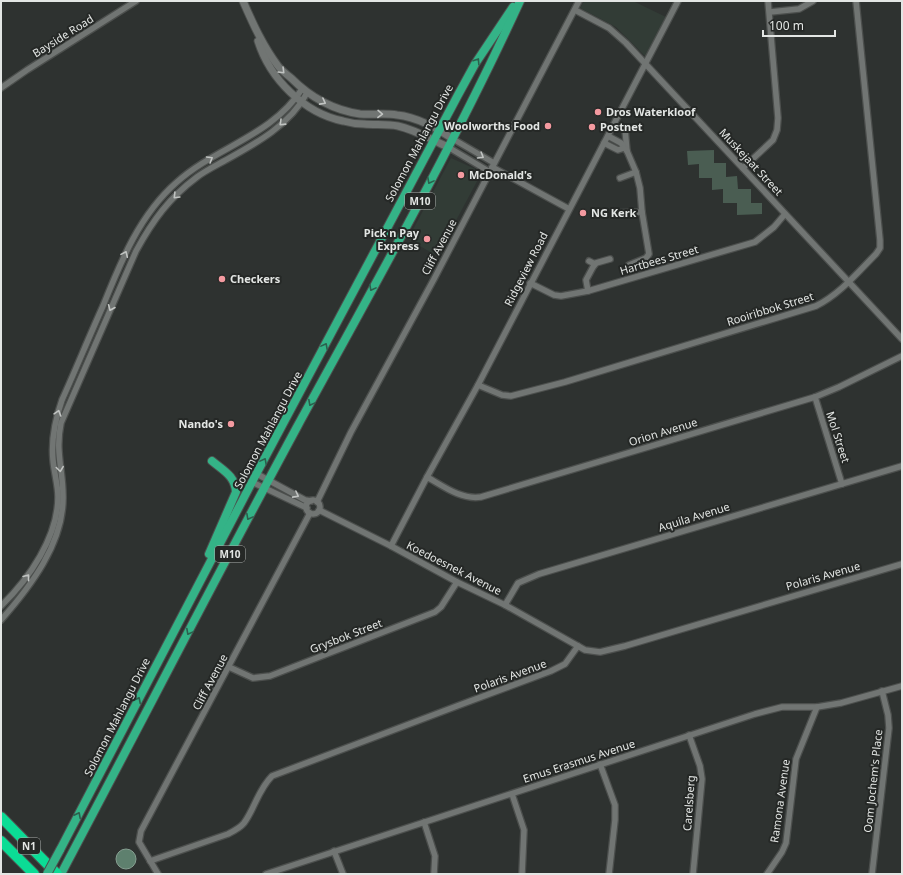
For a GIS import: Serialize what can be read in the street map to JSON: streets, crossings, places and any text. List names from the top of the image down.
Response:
{
  "streets": {
    "highway": ["N1"],
    "main road": ["Solomon Mahlangu Drive", "M10"],
    "street": [
      "Bayside Road",
      "Muskejaat Street",
      "Cliff Avenue",
      "Hartbees Street",
      "Ridgeview Road",
      "Rooiribbok Street",
      "Orion Avenue",
      "Mol Street",
      "Aquila Avenue",
      "Koedoesnek Avenue",
      "Polaris Avenue",
      "Grysbok Street",
      "Emus Erasmus Avenue",
      "Oom Jochem's Place",
      "Ramona Avenue",
      "Carelsberg"
    ]
  },
  "crossings": [
    ["Muskejaat Street", "Cliff Avenue"],
    ["Muskejaat Street", "Hartbees Street"],
    ["Muskejaat Street", "Ridgeview Road"],
    ["Muskejaat Street", "Rooiribbok Street"],
    ["Cliff Avenue", "Koedoesnek Avenue"],
    ["Cliff Avenue", "Polaris Avenue"],
    ["Cliff Avenue", "Grysbok Street"],
    ["Hartbees Street", "Ridgeview Road"],
    ["Ridgeview Road", "Rooiribbok Street"],
    ["Ridgeview Road", "Orion Avenue"],
    ["Ridgeview Road", "Koedoesnek Avenue"],
    ["Orion Avenue", "Mol Street"],
    ["Mol Street", "Aquila Avenue"],
    ["Aquila Avenue", "Koedoesnek Avenue"],
    ["Koedoesnek Avenue", "Polaris Avenue"],
    ["Koedoesnek Avenue", "Grysbok Street"],
    ["Emus Erasmus Avenue", "Oom Jochem's Place"],
    ["Emus Erasmus Avenue", "Ramona Avenue"],
    ["Emus Erasmus Avenue", "Carelsberg"]
  ],
  "places": [
    "Dros Waterkloof",
    "Woolworths Food",
    "Postnet",
    "McDonald's",
    "NG Kerk",
    "Pick n Pay Express",
    "Checkers",
    "Nando's"
  ],
  "scale_bar": "100 m"
}
